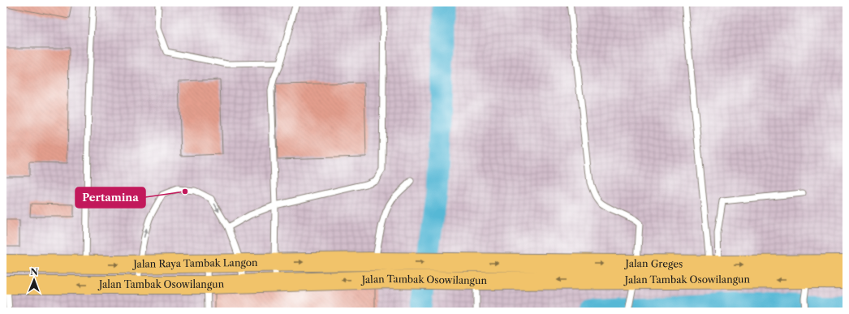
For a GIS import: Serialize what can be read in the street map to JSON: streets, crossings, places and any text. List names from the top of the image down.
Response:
{
  "streets": {
    "highway": ["Jalan Raya Tambak Langon", "Jalan Greges", "Jalan Tambak Osowilangun"]
  },
  "crossings": [
    ["Jalan Raya Tambak Langon", "Jalan Greges"],
    ["Jalan Raya Tambak Langon", "Jalan Tambak Osowilangun"],
    ["Jalan Greges", "Jalan Tambak Osowilangun"]
  ],
  "one_way": ["Jalan Raya Tambak Langon", "Jalan Tambak Osowilangun"],
  "places": ["Pertamina"],
  "north": "top"
}
